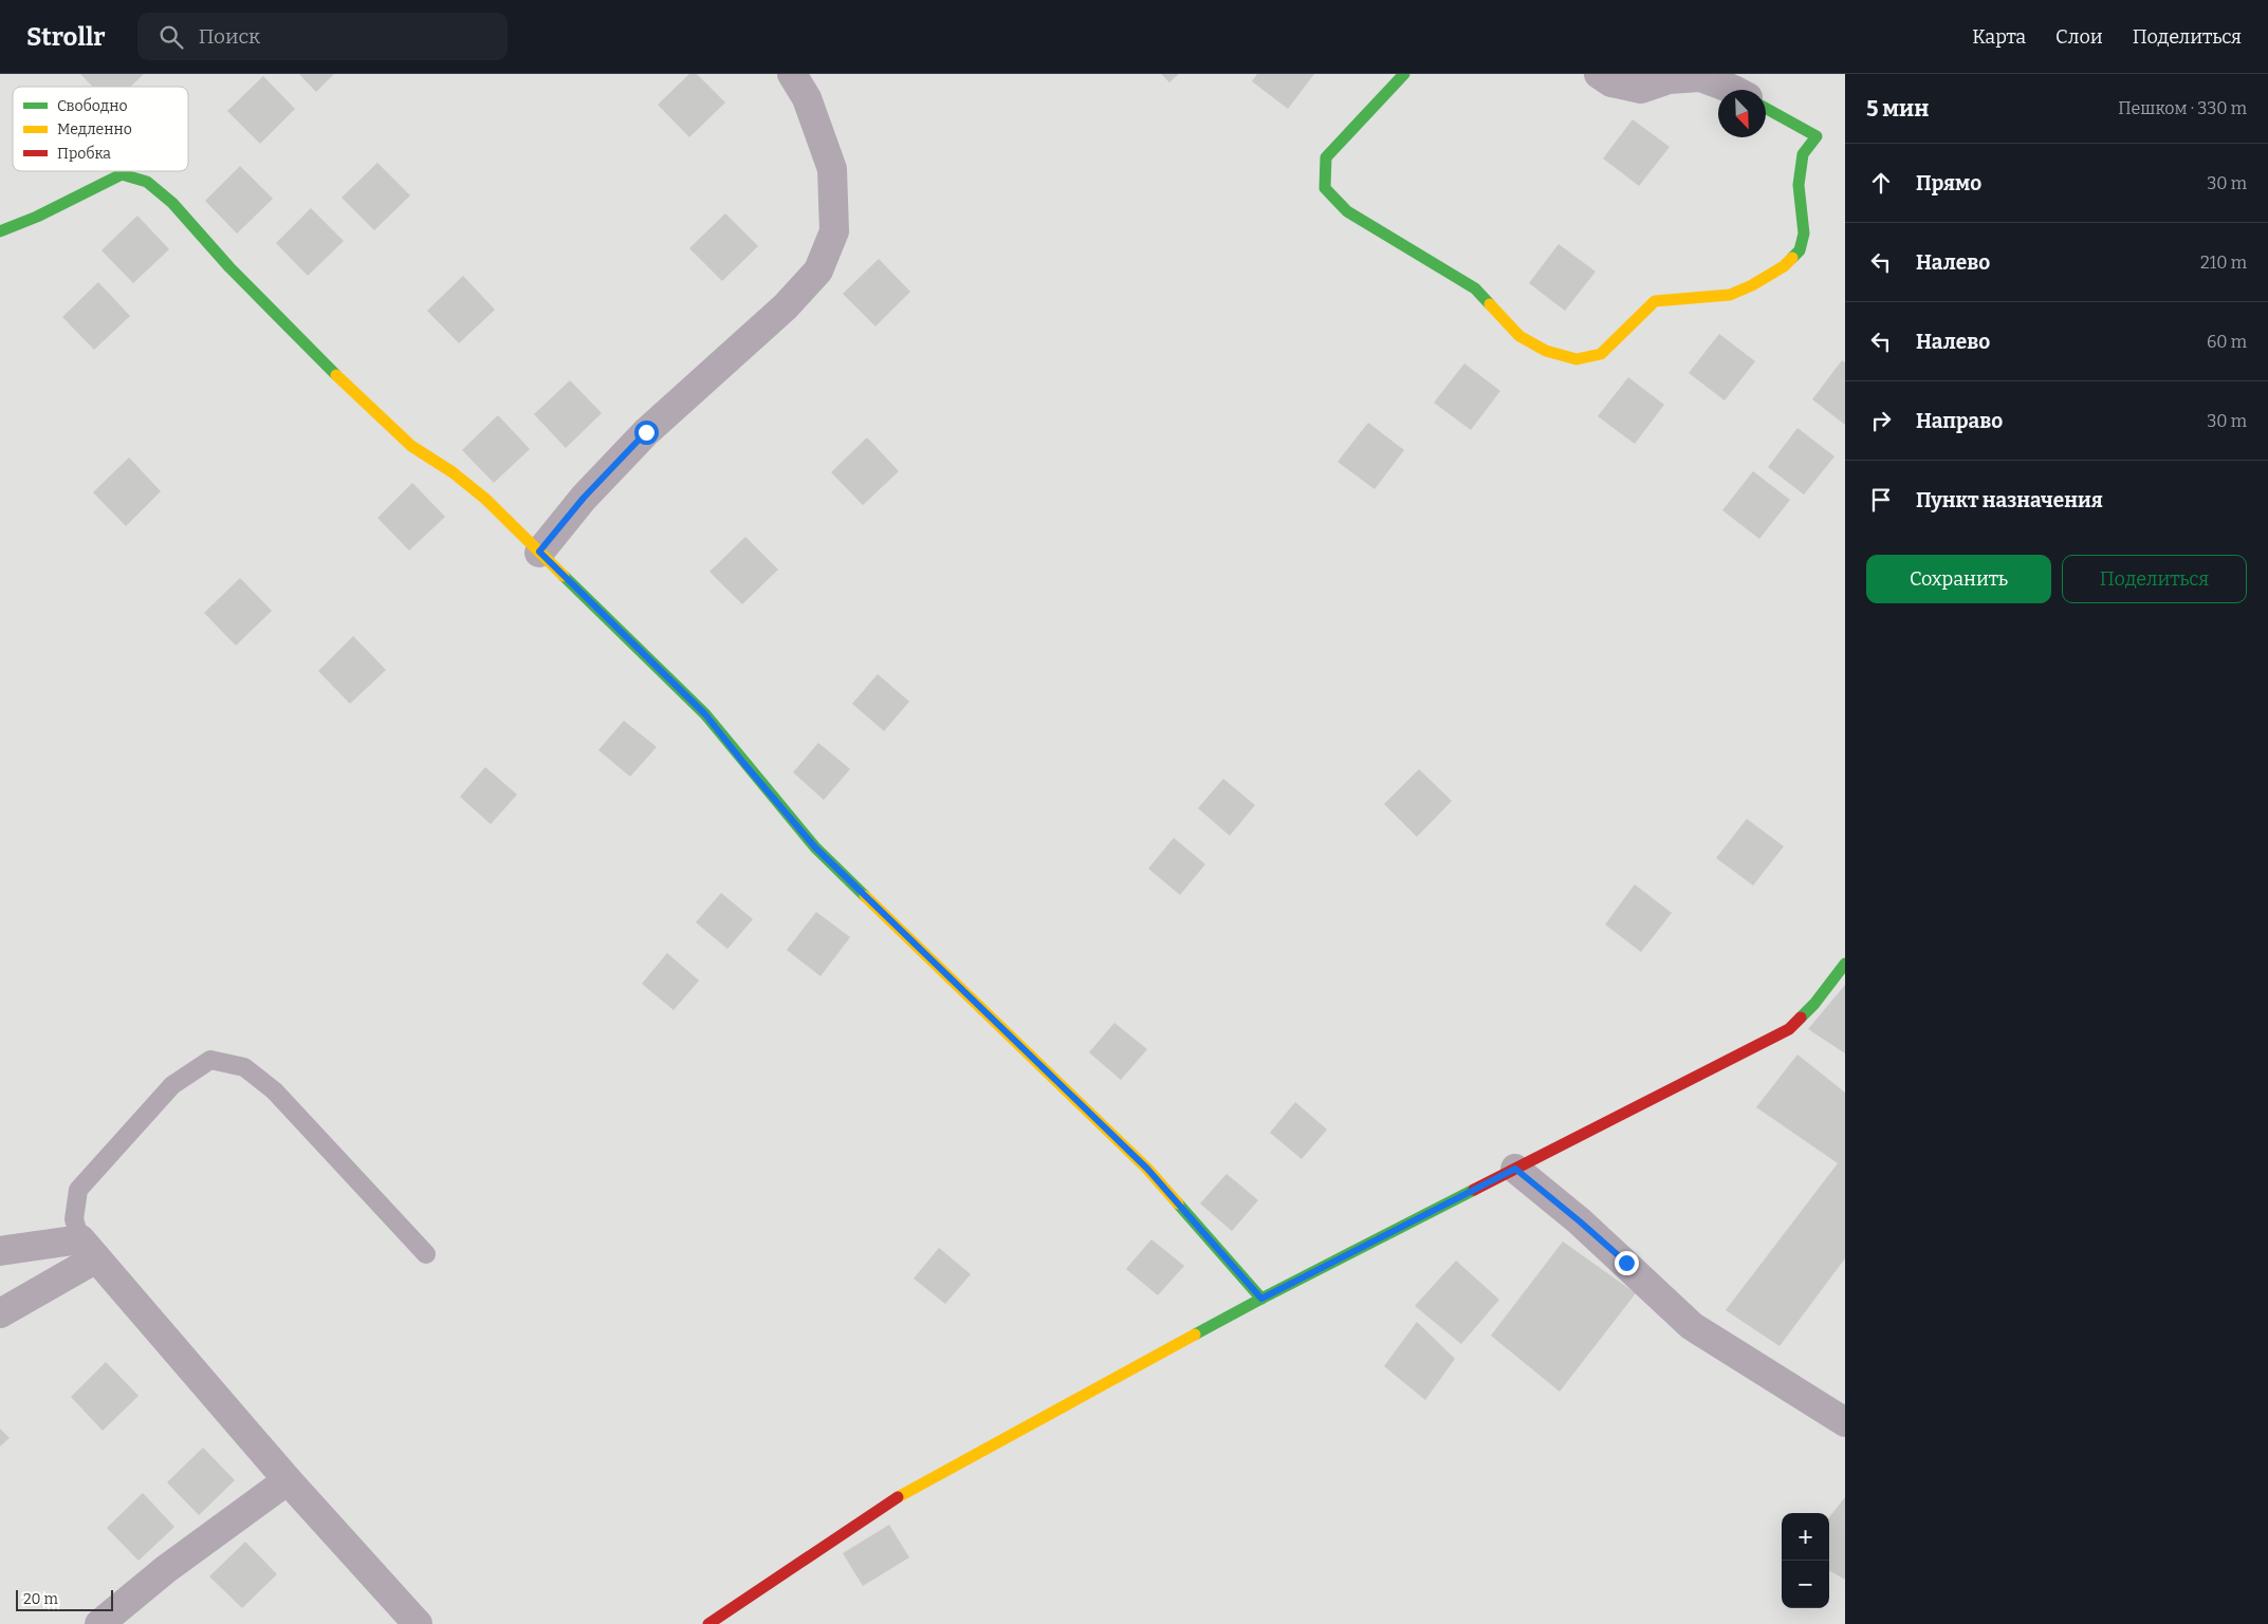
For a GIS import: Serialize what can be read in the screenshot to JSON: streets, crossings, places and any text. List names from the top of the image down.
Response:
{
  "legend": ["Свободно", "Медленно", "Пробка"],
  "scale_bar": "20 m",
  "north": "bottom right",
  "page": {
    "header": "Strollr",
    "search": "Поиск",
    "nav": ["Карта", "Слои", "Поделиться"],
    "heading": ["5 мин", "Пешком · 330 m"],
    "list": [
      ["Прямо", "30 m"],
      ["Налево", "210 m"],
      ["Налево", "60 m"],
      ["Направо", "30 m"],
      "Пункт назначения"
    ],
    "buttons": ["Сохранить", "Поделиться"],
    "map_buttons": ["+", "−"],
    "scale": "20 m"
  }
}
